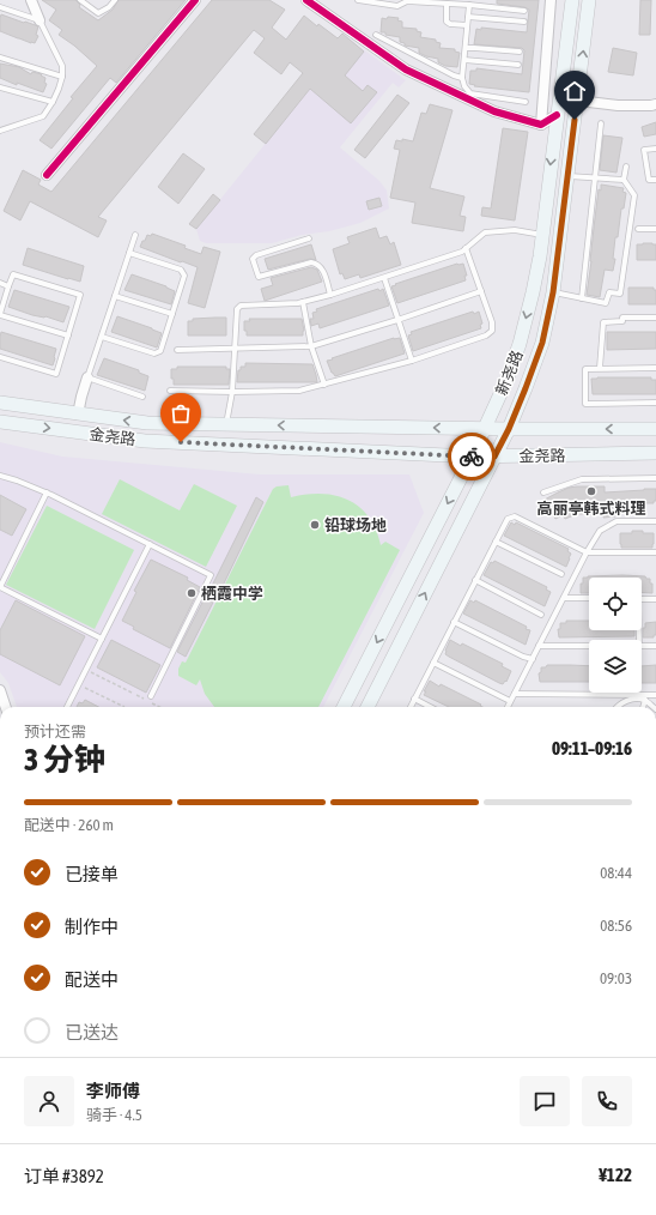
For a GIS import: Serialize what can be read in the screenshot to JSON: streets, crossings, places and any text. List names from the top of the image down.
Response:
{
  "streets": {
    "main road": ["新尧路", "金尧路"]
  },
  "crossings": [
    ["新尧路", "金尧路"]
  ],
  "places": ["高丽亭韩式料理", "铅球场地", "栖霞中学"],
  "page": {
    "heading": ["3 分钟", "预计还需", "09:11–09:16"],
    "panel": [
      "李师傅",
      "骑手 · 4.5",
      "订单 #3892",
      "¥122"
    ],
    "bar": "配送中 · 260 m",
    "list": [
      ["已接单", "08:44"],
      ["制作中", "08:56"],
      ["配送中", "09:03"],
      "已送达"
    ]
  }
}
